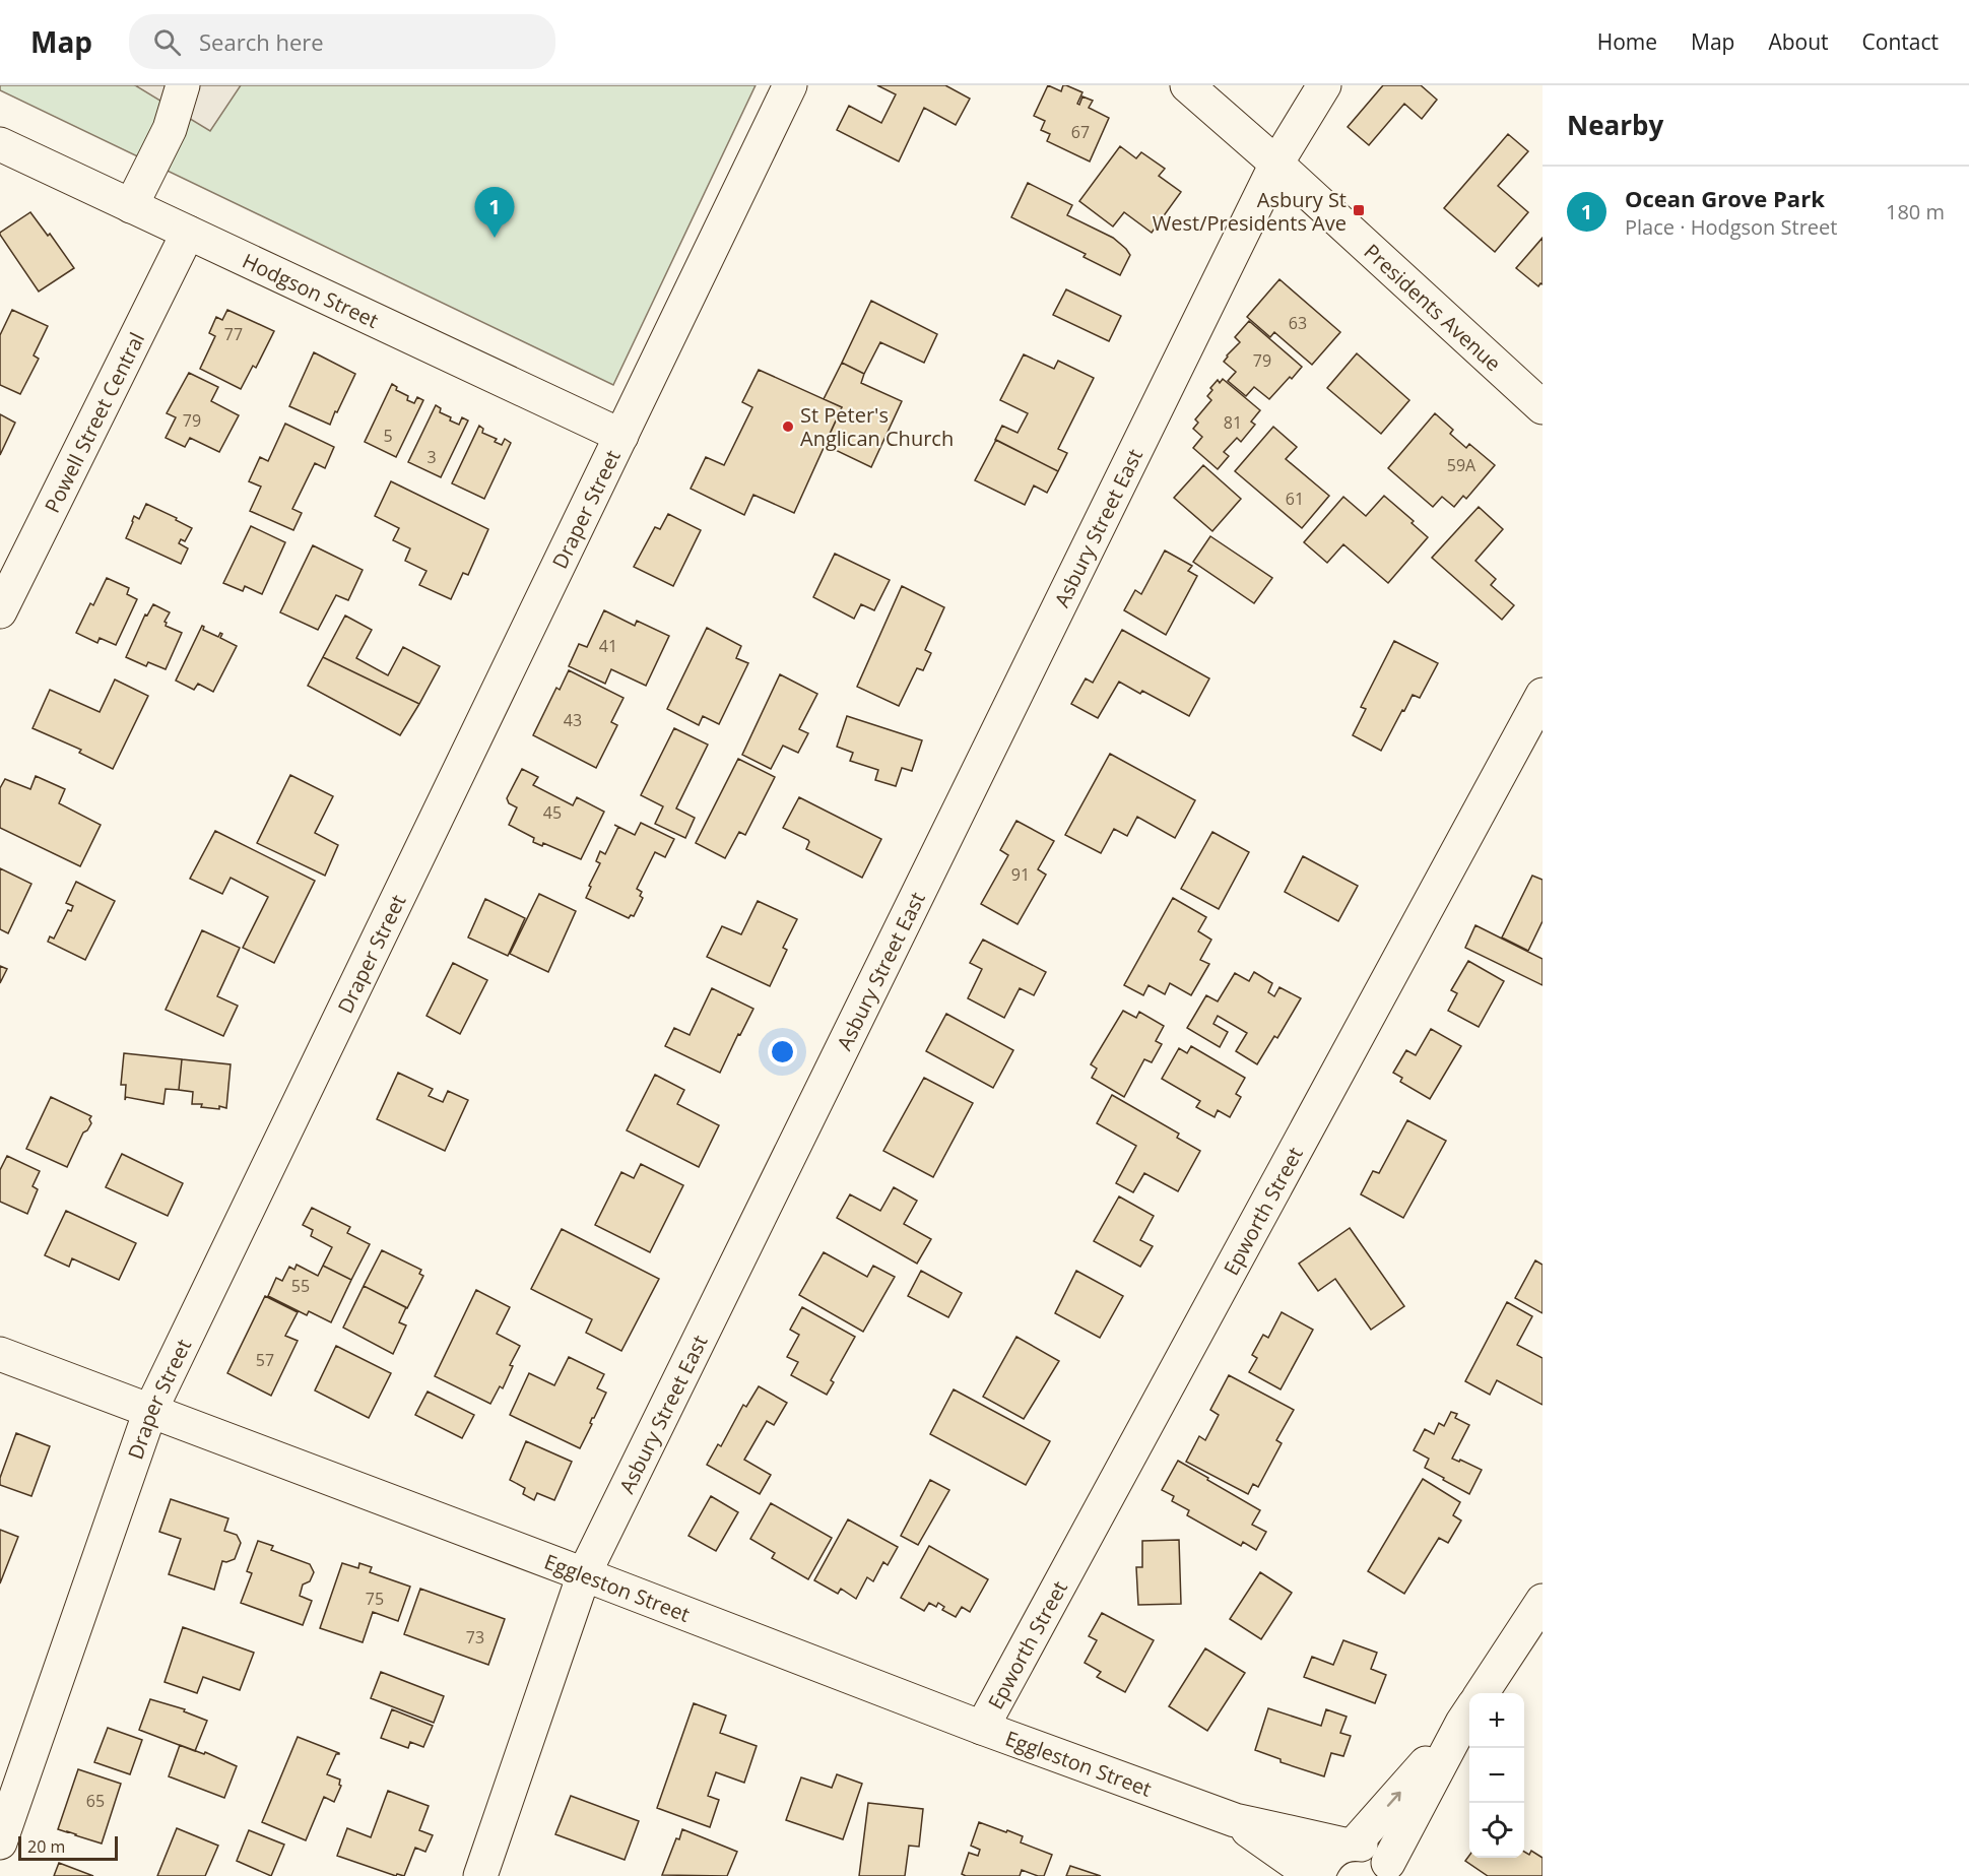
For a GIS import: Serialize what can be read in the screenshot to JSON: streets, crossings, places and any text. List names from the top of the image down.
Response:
{
  "streets": {
    "street": [
      "Hodgson Street",
      "Presidents Avenue",
      "Powell Street Central",
      "Draper Street",
      "Asbury Street East",
      "Epworth Street",
      "Eggleston Street"
    ]
  },
  "crossings": [
    ["Hodgson Street", "Powell Street Central"],
    ["Hodgson Street", "Draper Street"],
    ["Presidents Avenue", "Asbury Street East"],
    ["Draper Street", "Eggleston Street"],
    ["Asbury Street East", "Eggleston Street"],
    ["Epworth Street", "Eggleston Street"]
  ],
  "places": {
    "transit": ["Asbury St West/Presidents Ave"],
    "other": ["St Peter's Anglican Church"]
  },
  "house_numbers": [
    "67",
    "63",
    "77",
    "79",
    "79",
    "81",
    "5",
    "3",
    "59A",
    "61",
    "41",
    "43",
    "45",
    "91",
    "55",
    "57",
    "75",
    "73",
    "65"
  ],
  "scale_bar": "20 m",
  "page": {
    "header": "Map",
    "search": "Search here",
    "nav": [
      "Home",
      "Map",
      "About",
      "Contact"
    ],
    "heading": "Nearby",
    "list": [
      {
        "mark": "1",
        "name": "Ocean Grove Park",
        "note": "Place · Hodgson Street",
        "value": "180 m"
      }
    ],
    "pins": "1",
    "map_buttons": ["+", "−"],
    "scale": "20 m"
  }
}
